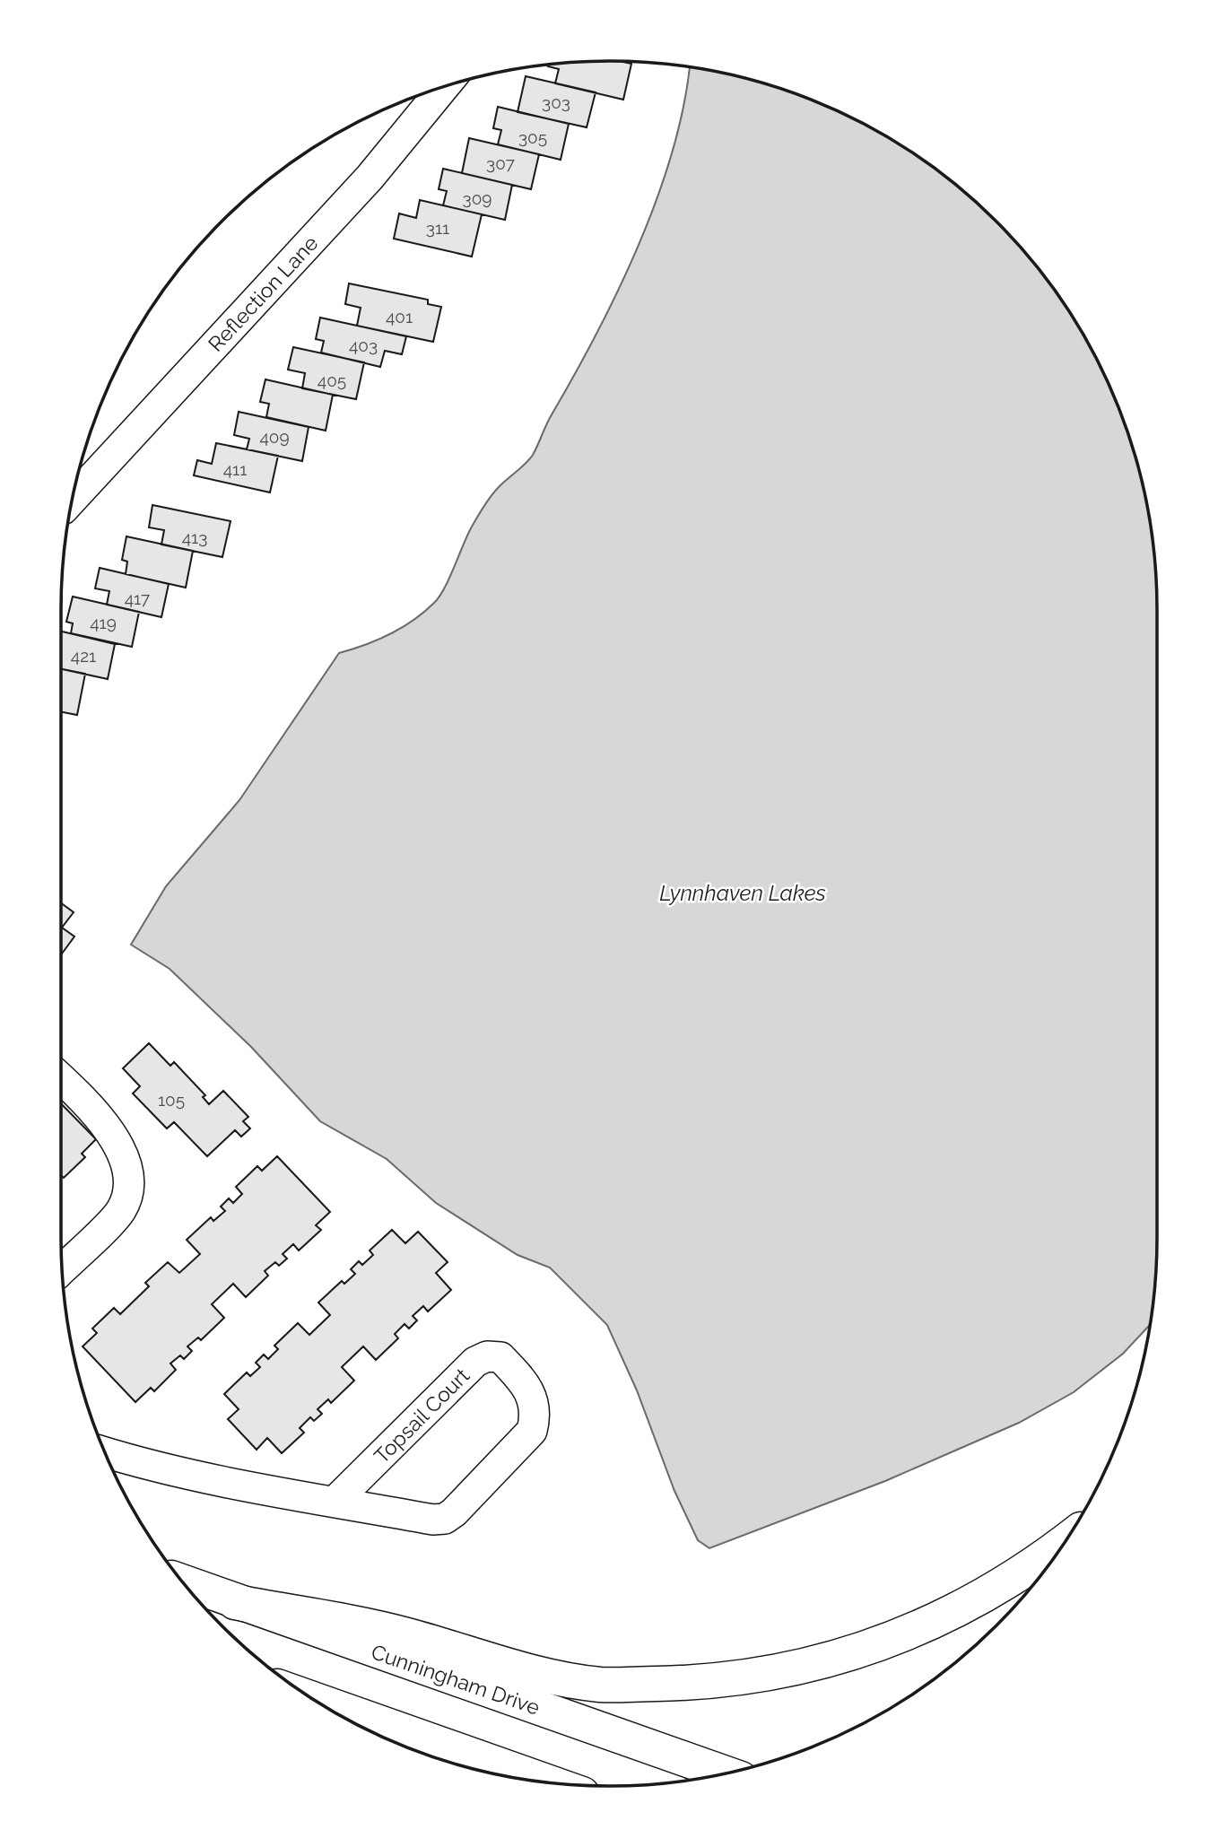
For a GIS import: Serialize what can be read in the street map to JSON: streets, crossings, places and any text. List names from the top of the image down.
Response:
{
  "streets": {
    "main road": ["Cunningham Drive"],
    "street": ["Reflection Lane", "Topsail Court"]
  },
  "water": ["Lynnhaven Lakes"],
  "house_numbers": [
    "303",
    "305",
    "307",
    "309",
    "311",
    "401",
    "403",
    "405",
    "409",
    "411",
    "413",
    "417",
    "419",
    "421",
    "105"
  ]
}
